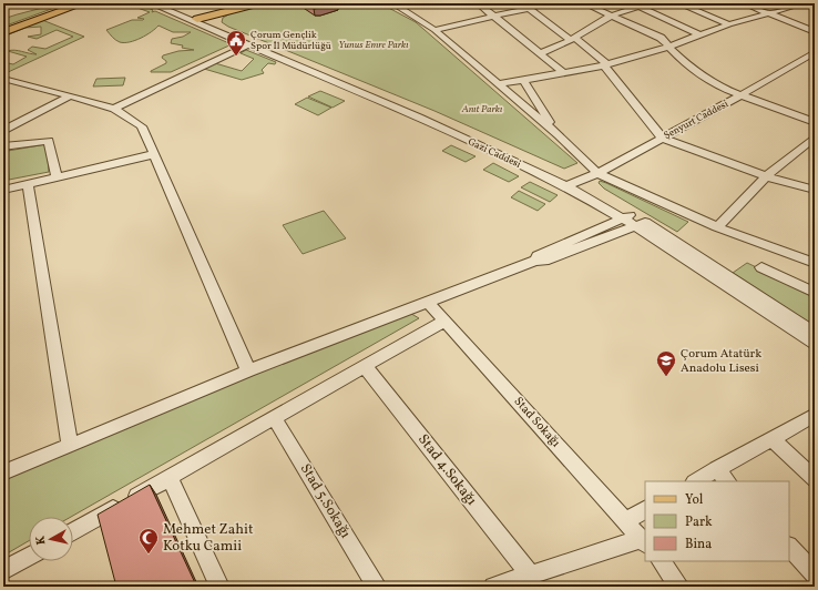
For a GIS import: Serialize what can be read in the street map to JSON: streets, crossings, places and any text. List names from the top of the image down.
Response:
{
  "streets": {
    "street": [
      "Şenyurt Caddesi",
      "Gazi Caddesi",
      "Stad Sokağı",
      "Stad 4.Sokağı",
      "Stad 5.Sokağı"
    ]
  },
  "crossings": [
    ["Şenyurt Caddesi", "Gazi Caddesi"]
  ],
  "parks": ["Yunus Emre Parkı", "Anıt Parkı"],
  "places": {
    "public building": ["Çorum Gençlik Spor İl Müdürlüğü"],
    "school or university": ["Çorum Atatürk Anadolu Lisesi"],
    "mosque": ["Mehmet Zahit Kotku Camii"]
  },
  "legend": ["Yol", "Park", "Bina"],
  "north": "left"
}
